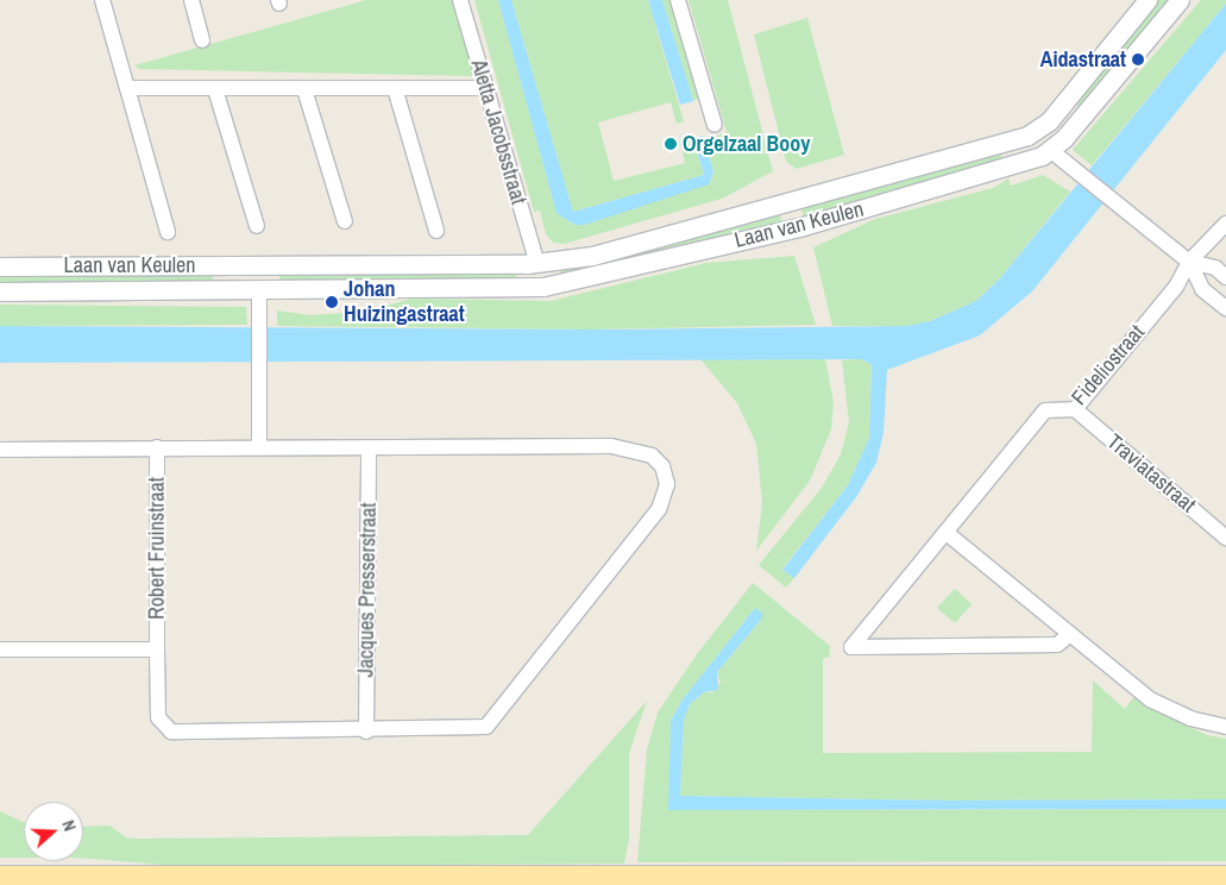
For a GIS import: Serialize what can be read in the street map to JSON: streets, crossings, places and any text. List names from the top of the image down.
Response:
{
  "streets": {
    "street": [
      "Aletta Jacobsstraat",
      "Laan van Keulen",
      "Fideliostraat",
      "Traviatastraat",
      "Robert Fruinstraat",
      "Jacques Presserstraat"
    ]
  },
  "crossings": [
    ["Aletta Jacobsstraat", "Laan van Keulen"],
    ["Fideliostraat", "Traviatastraat"]
  ],
  "places": ["Aidastraat", "Orgelzaal Booy", "Johan Huizingastraat"],
  "north": "right"
}
